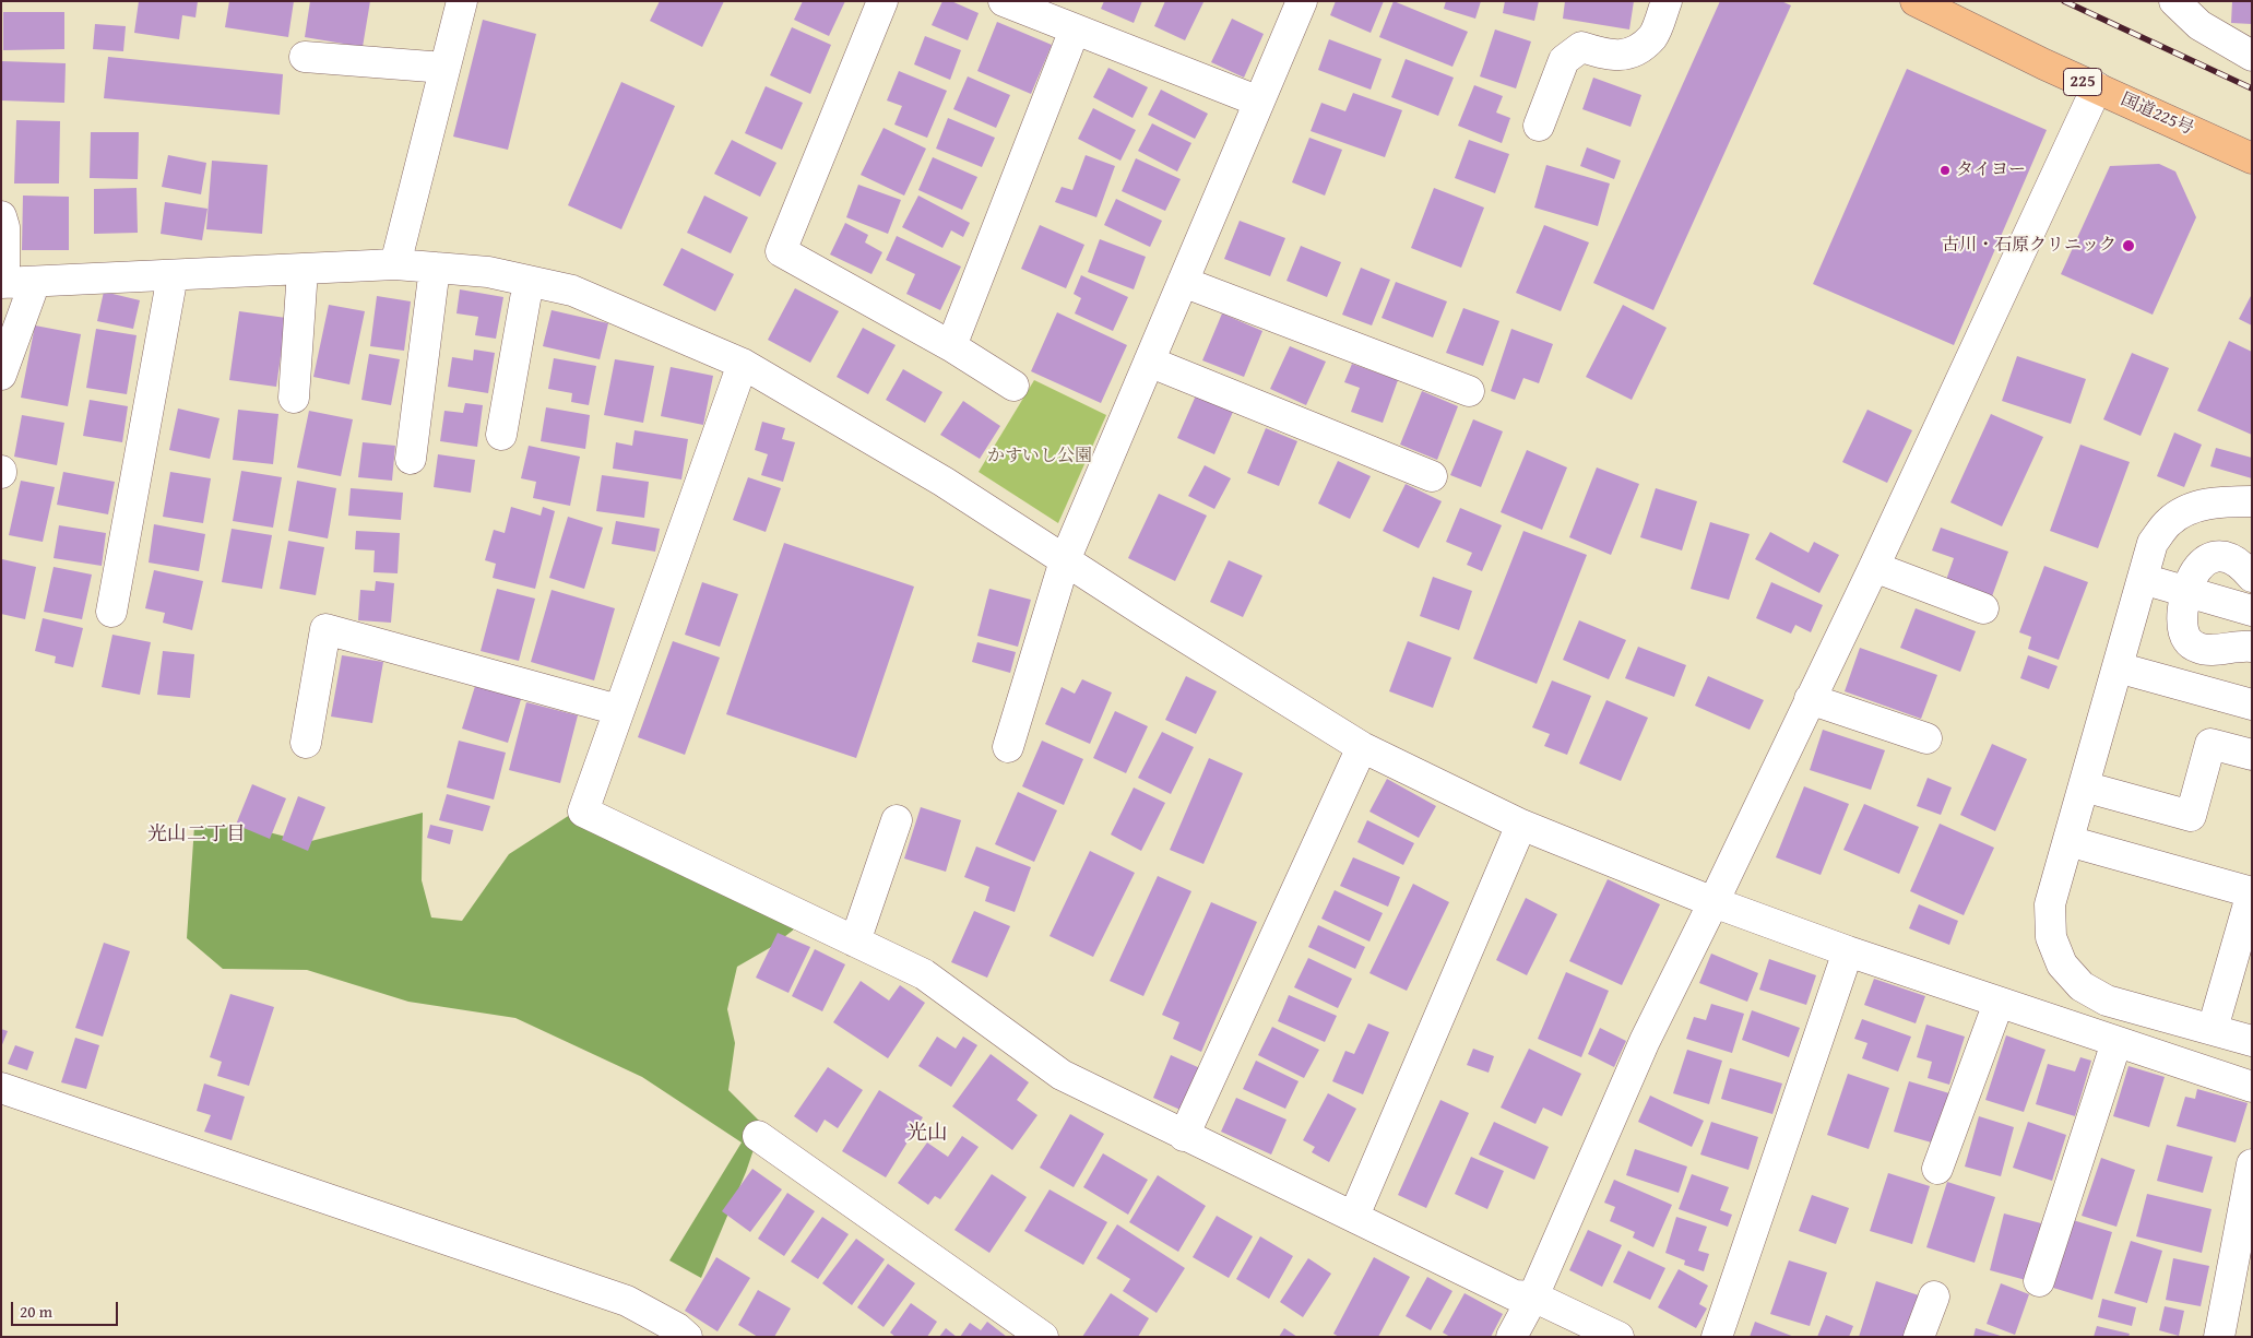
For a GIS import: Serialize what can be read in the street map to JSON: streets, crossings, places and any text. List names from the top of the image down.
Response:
{
  "streets": {
    "highway": ["225", "国道225号"]
  },
  "districts": ["光山二丁目", "光山"],
  "parks": ["かすいし公園"],
  "places": ["タイヨー", "古川・石原クリニック"],
  "scale_bar": "20 m"
}
